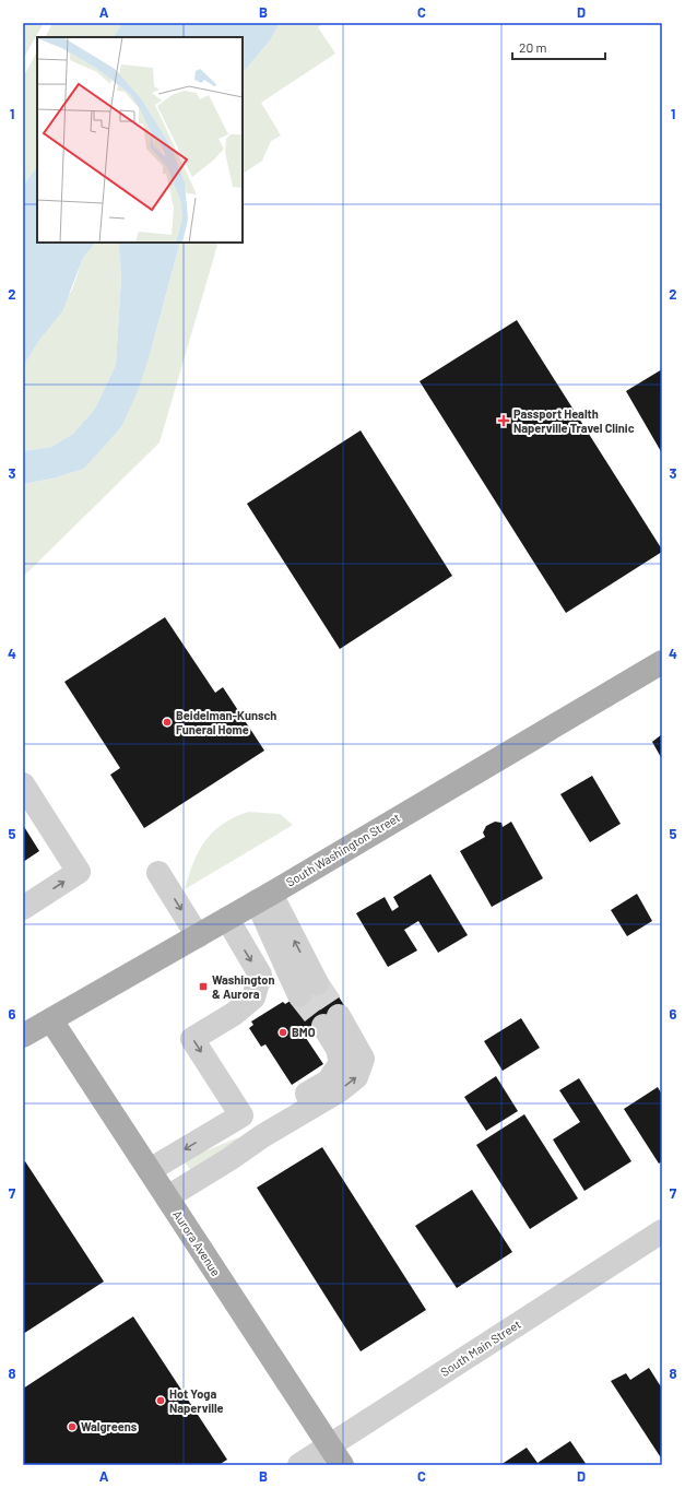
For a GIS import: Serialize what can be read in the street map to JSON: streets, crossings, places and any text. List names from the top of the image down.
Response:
{
  "streets": {
    "main road": ["South Washington Street", "Aurora Avenue"],
    "street": ["South Main Street"]
  },
  "crossings": [
    ["South Washington Street", "Aurora Avenue"],
    ["Aurora Avenue", "South Main Street"]
  ],
  "places": {
    "health": ["Passport Health Naperville Travel Clinic"],
    "other": [
      "Beidelman-Kunsch Funeral Home",
      "BMO",
      "Hot Yoga Naperville",
      "Walgreens"
    ],
    "transit": ["Washington & Aurora"]
  },
  "scale_bar": "20 m",
  "grid": {
    "columns": [
      "A",
      "B",
      "C",
      "D"
    ],
    "rows": [
      "1",
      "2",
      "3",
      "4",
      "5",
      "6",
      "7",
      "8"
    ]
  }
}
